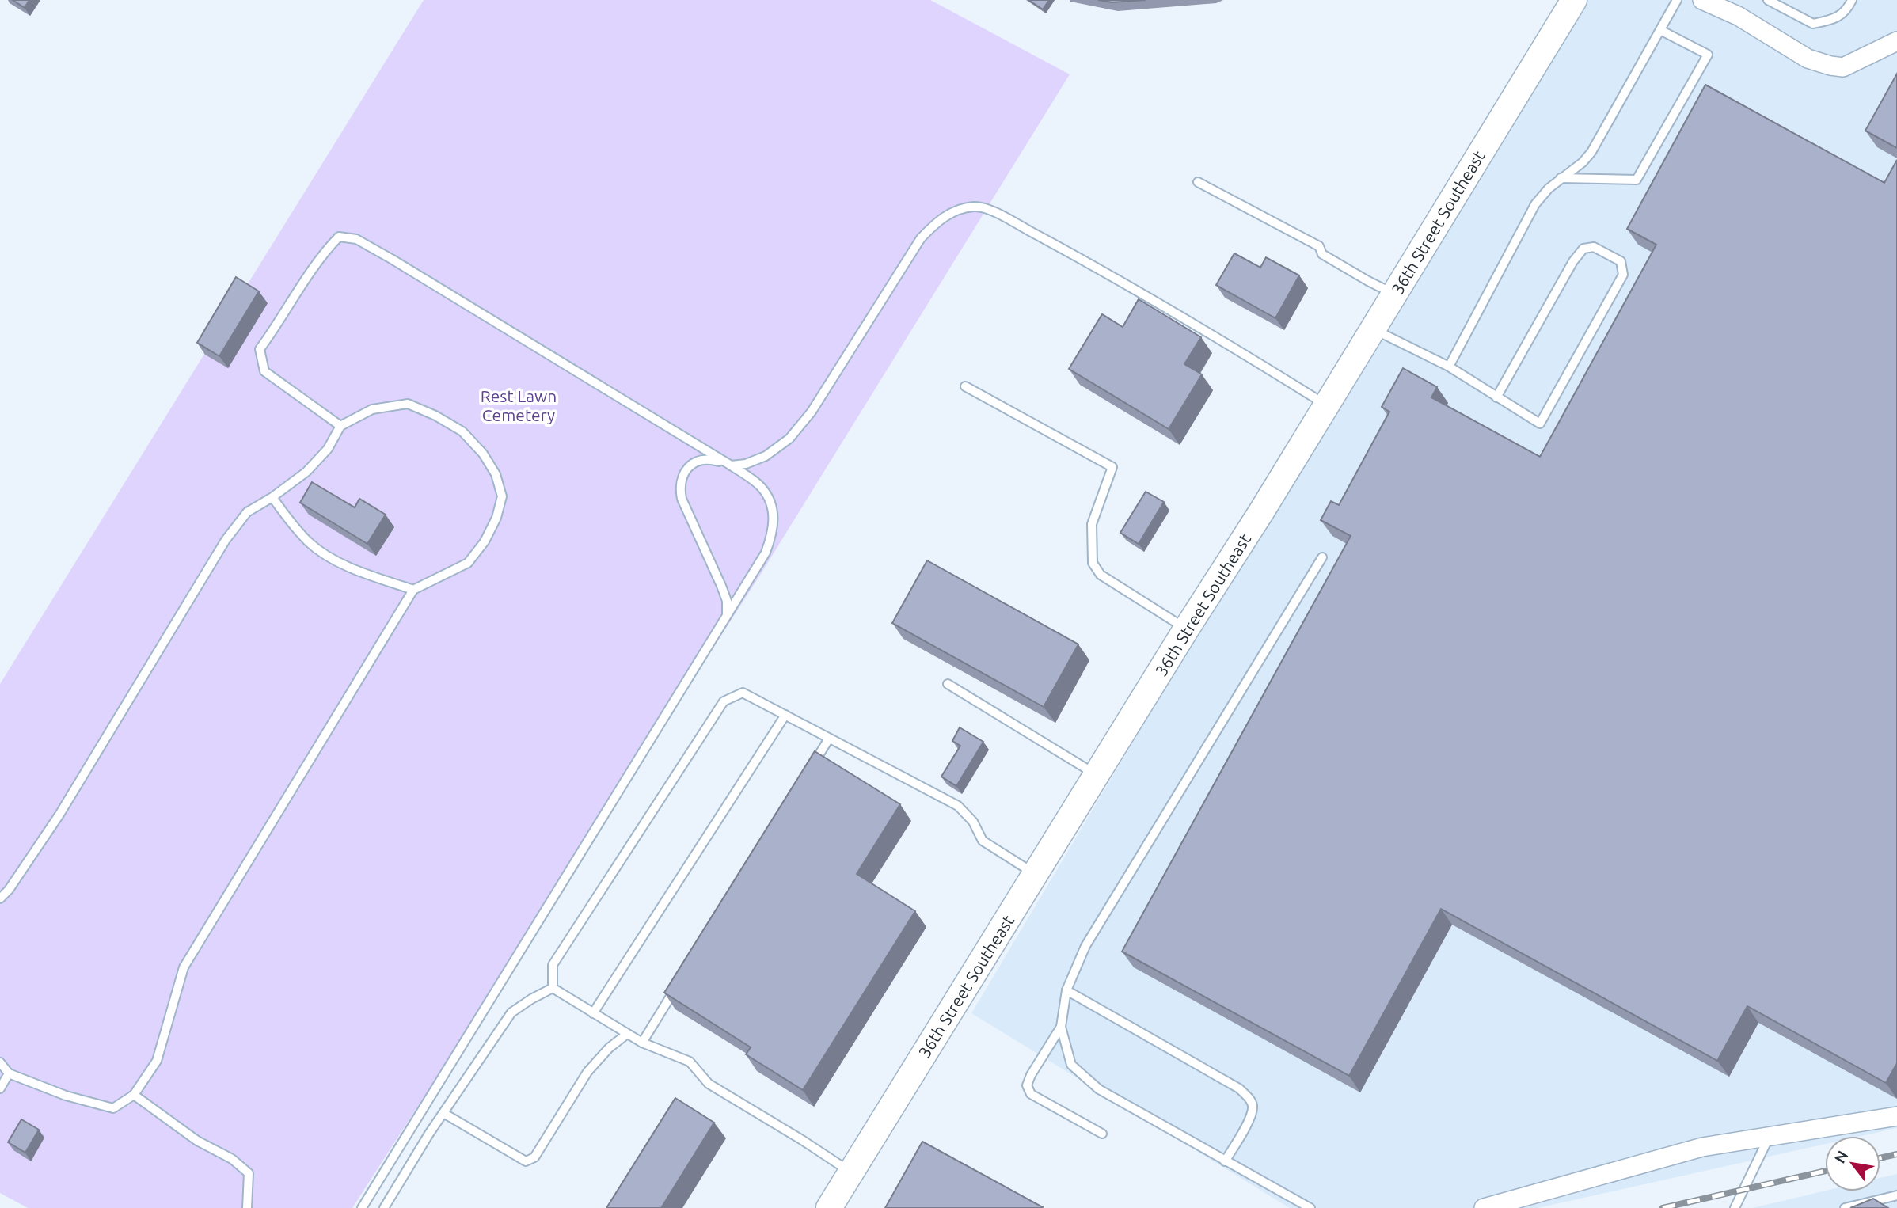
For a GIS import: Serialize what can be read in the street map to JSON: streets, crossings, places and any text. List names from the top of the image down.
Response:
{
  "streets": {
    "street": ["36th Street Southeast"]
  },
  "parks": ["Rest Lawn Cemetery"],
  "north": "top left"
}
